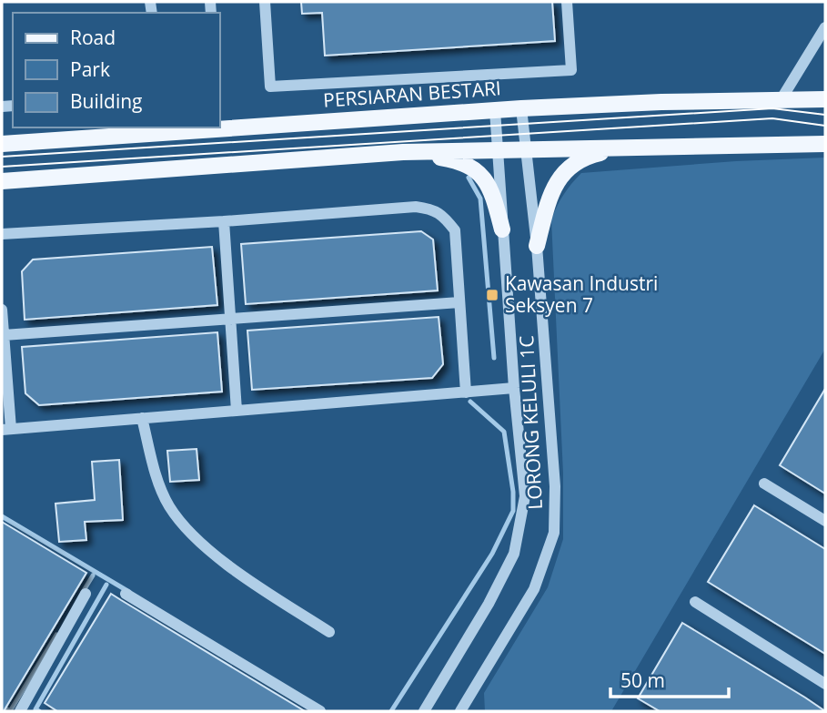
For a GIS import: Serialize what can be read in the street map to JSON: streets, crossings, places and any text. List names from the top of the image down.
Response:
{
  "streets": {
    "main road": ["PERSIARAN BESTARI"],
    "street": ["LORONG KELULI 1C"]
  },
  "crossings": [
    ["PERSIARAN BESTARI", "LORONG KELULI 1C"]
  ],
  "places": {
    "transit": ["Kawasan Industri Seksyen 7"]
  },
  "legend": ["Road", "Park", "Building"],
  "scale_bar": "50 m"
}
